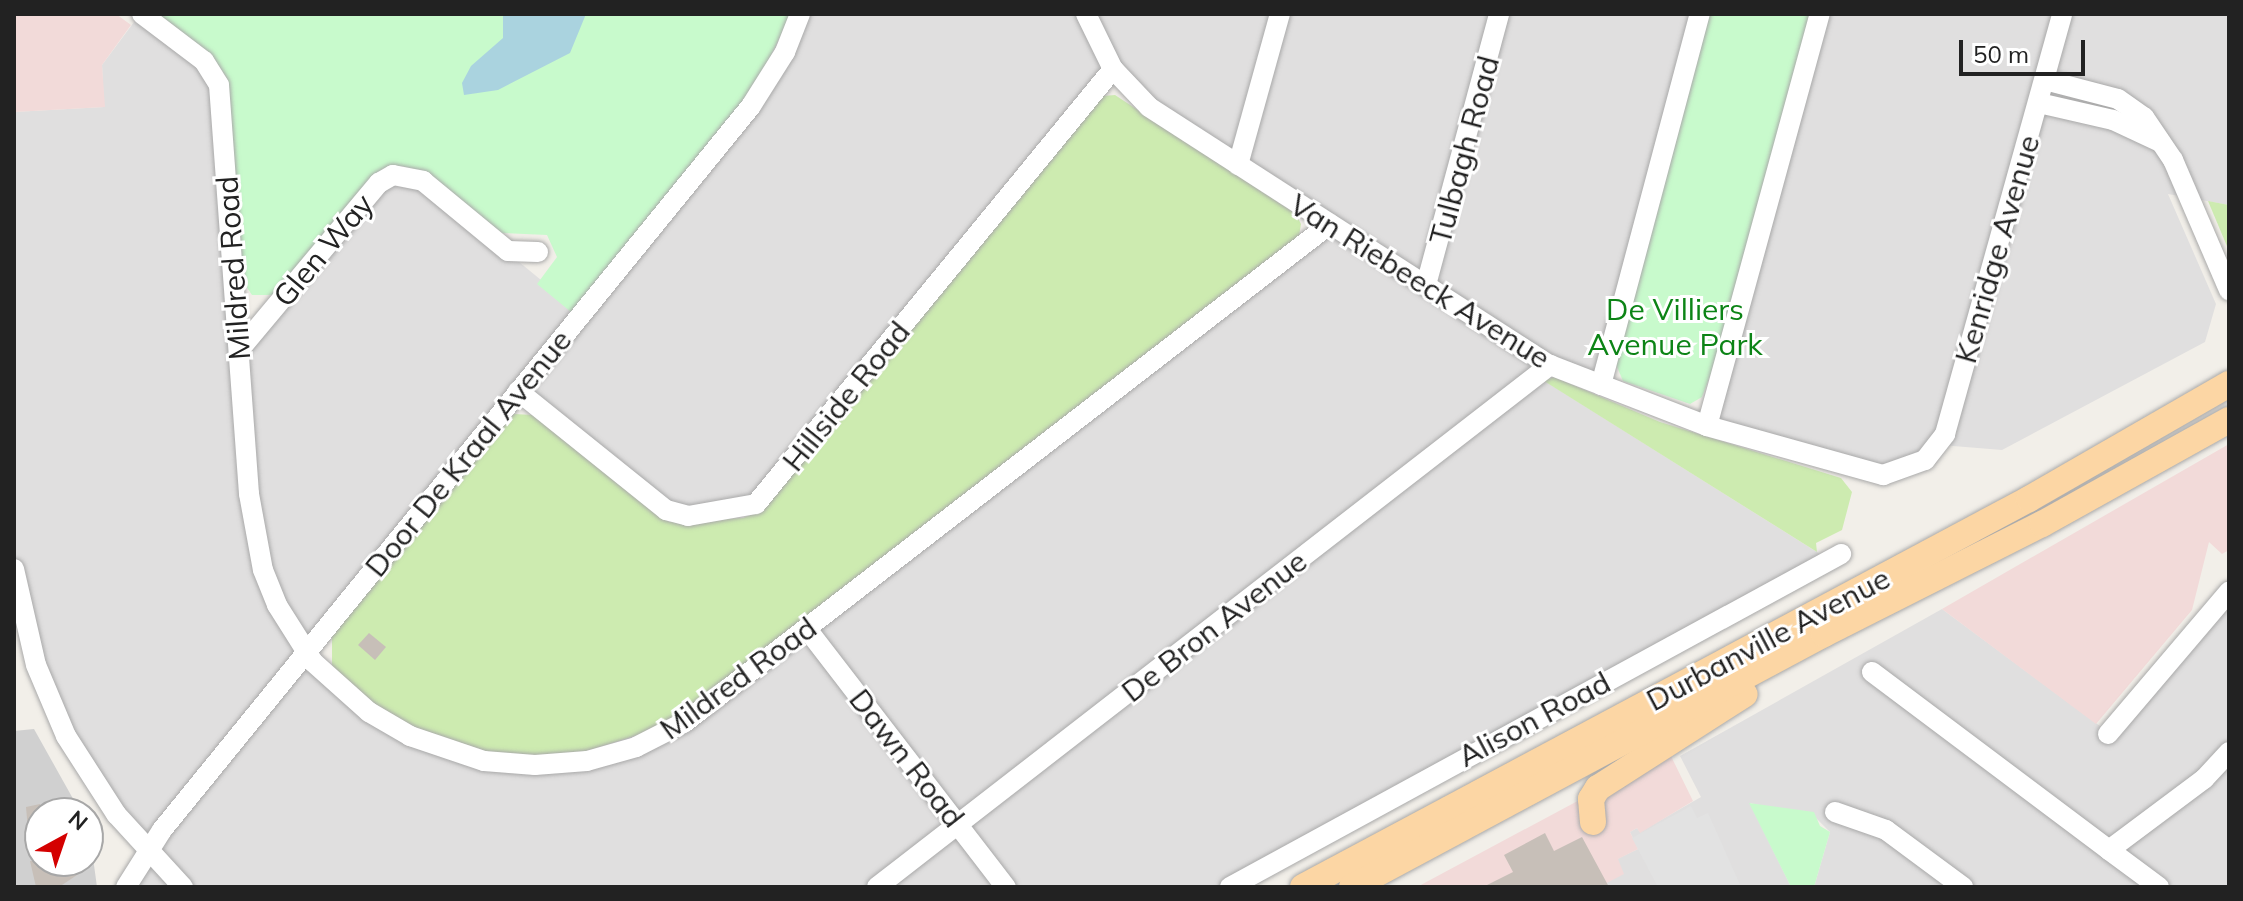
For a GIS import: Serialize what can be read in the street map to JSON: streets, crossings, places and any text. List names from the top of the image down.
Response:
{
  "streets": {
    "main road": ["Durbanville Avenue"],
    "street": [
      "Tulbagh Road",
      "Kenridge Avenue",
      "Glen Way",
      "Mildred Road",
      "Van Riebeeck Avenue",
      "Hillside Road",
      "Door De Kraal Avenue",
      "De Bron Avenue",
      "Alison Road",
      "Dawn Road"
    ]
  },
  "crossings": [
    ["Tulbagh Road", "Van Riebeeck Avenue"],
    ["Kenridge Avenue", "Van Riebeeck Avenue"],
    ["Glen Way", "Mildred Road"],
    ["Mildred Road", "Van Riebeeck Avenue"],
    ["Mildred Road", "Door De Kraal Avenue"],
    ["Mildred Road", "Dawn Road"],
    ["Van Riebeeck Avenue", "Hillside Road"],
    ["Van Riebeeck Avenue", "De Bron Avenue"],
    ["Hillside Road", "Door De Kraal Avenue"],
    ["De Bron Avenue", "Dawn Road"]
  ],
  "parks": ["De Villiers Avenue Park"],
  "scale_bar": "50 m",
  "north": "top right"
}
